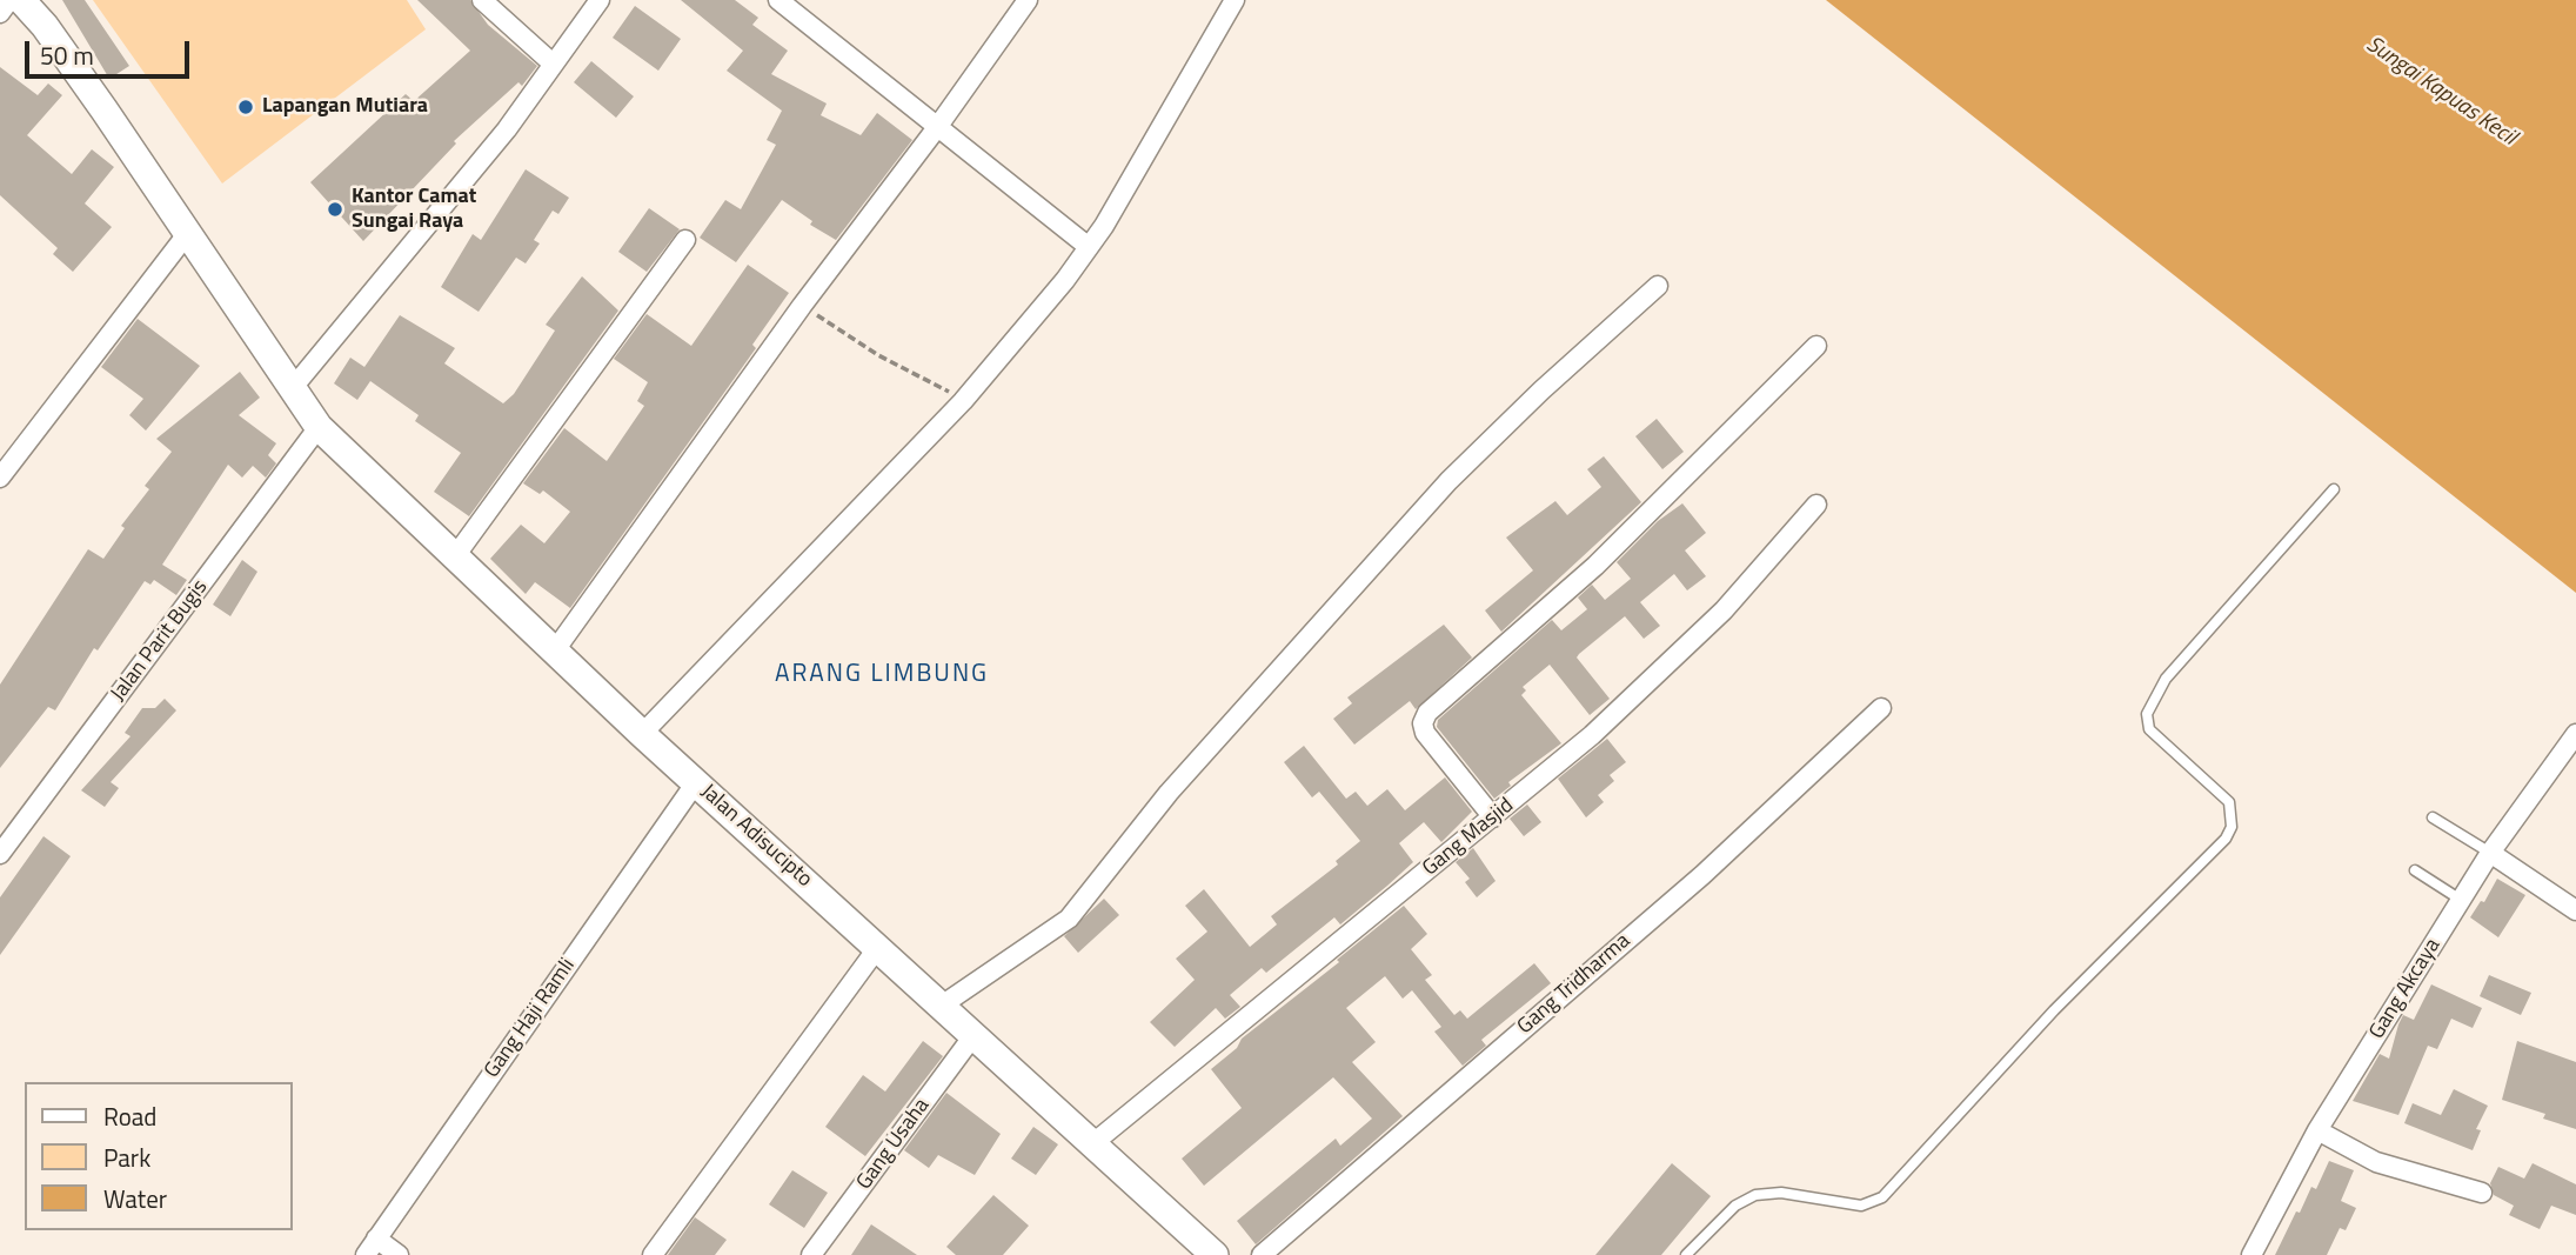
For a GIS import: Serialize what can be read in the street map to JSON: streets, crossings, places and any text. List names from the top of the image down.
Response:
{
  "streets": {
    "main road": ["Jalan Adisucipto"],
    "street": [
      "Jalan Parit Bugis",
      "Gang Masjid",
      "Gang Tridharma",
      "Gang Akcaya",
      "Gang Haji Ramli",
      "Gang Usaha"
    ]
  },
  "crossings": [
    ["Jalan Parit Bugis", "Jalan Adisucipto"],
    ["Jalan Adisucipto", "Gang Masjid"],
    ["Jalan Adisucipto", "Gang Haji Ramli"],
    ["Jalan Adisucipto", "Gang Usaha"]
  ],
  "districts": ["ARANG LIMBUNG"],
  "water": ["Sungai Kapuas Kecil"],
  "places": ["Lapangan Mutiara", "Kantor Camat Sungai Raya"],
  "legend": ["Road", "Park", "Water"],
  "scale_bar": "50 m"
}
